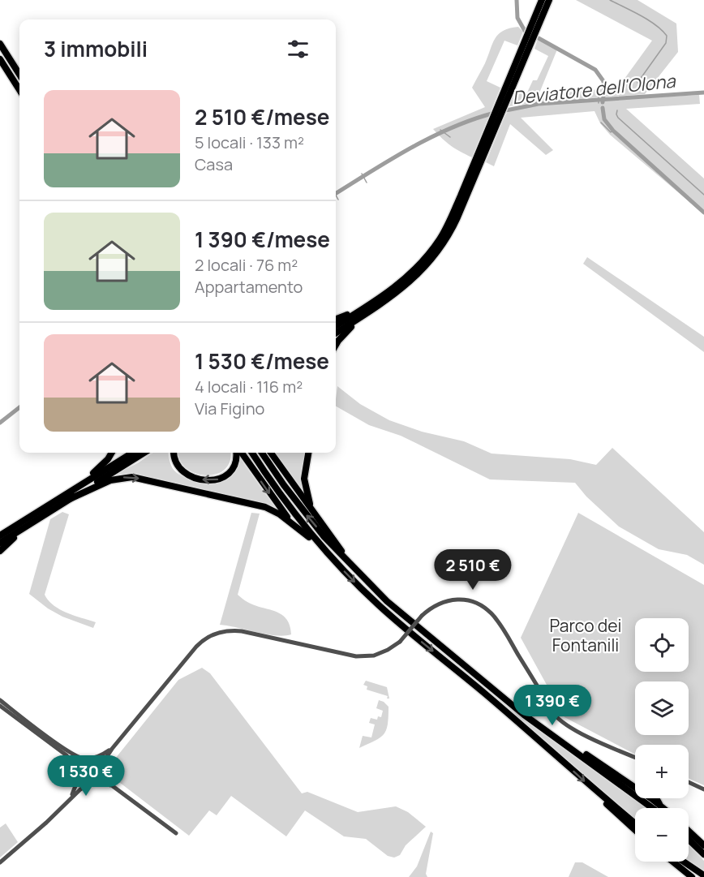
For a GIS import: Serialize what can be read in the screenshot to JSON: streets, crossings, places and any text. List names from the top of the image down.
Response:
{
  "water": ["Deviatore dell'Olona"],
  "parks": ["Parco dei Fontanili"],
  "page": {
    "heading": "3 immobili",
    "list": [
      {
        "name": "2 510 €/mese",
        "note": "5 locali · 133 m² · Casa"
      },
      {
        "name": "1 390 €/mese",
        "note": "2 locali · 76 m² · Appartamento"
      },
      {
        "name": "1 530 €/mese",
        "note": "4 locali · 116 m² · Via Figino"
      }
    ],
    "price": ["2 510 €", "1 390 €", "1 530 €"],
    "map_buttons": ["+", "−"]
  }
}
